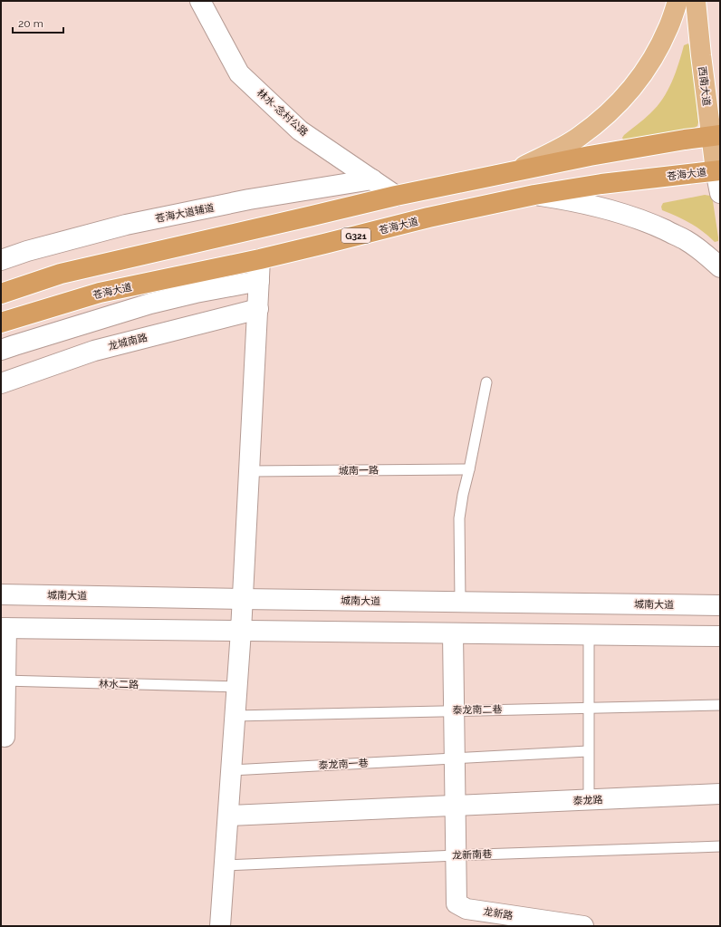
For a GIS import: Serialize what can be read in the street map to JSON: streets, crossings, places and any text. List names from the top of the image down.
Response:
{
  "streets": {
    "highway": ["苍海大道", "G321"],
    "main road": ["西南大道"],
    "street": [
      "林水-念村公路",
      "苍海大道辅道",
      "龙城南路",
      "城南大道",
      "泰龙路",
      "龙新路"
    ],
    "lane": [
      "城南一路",
      "林水二路",
      "泰龙南二巷",
      "泰龙南一巷",
      "龙新南巷"
    ]
  },
  "crossings": [
    ["西南大道", "苍海大道"],
    ["林水-念村公路", "苍海大道辅道"],
    ["龙新南巷", "龙新路"]
  ],
  "scale_bar": "20 m"
}
